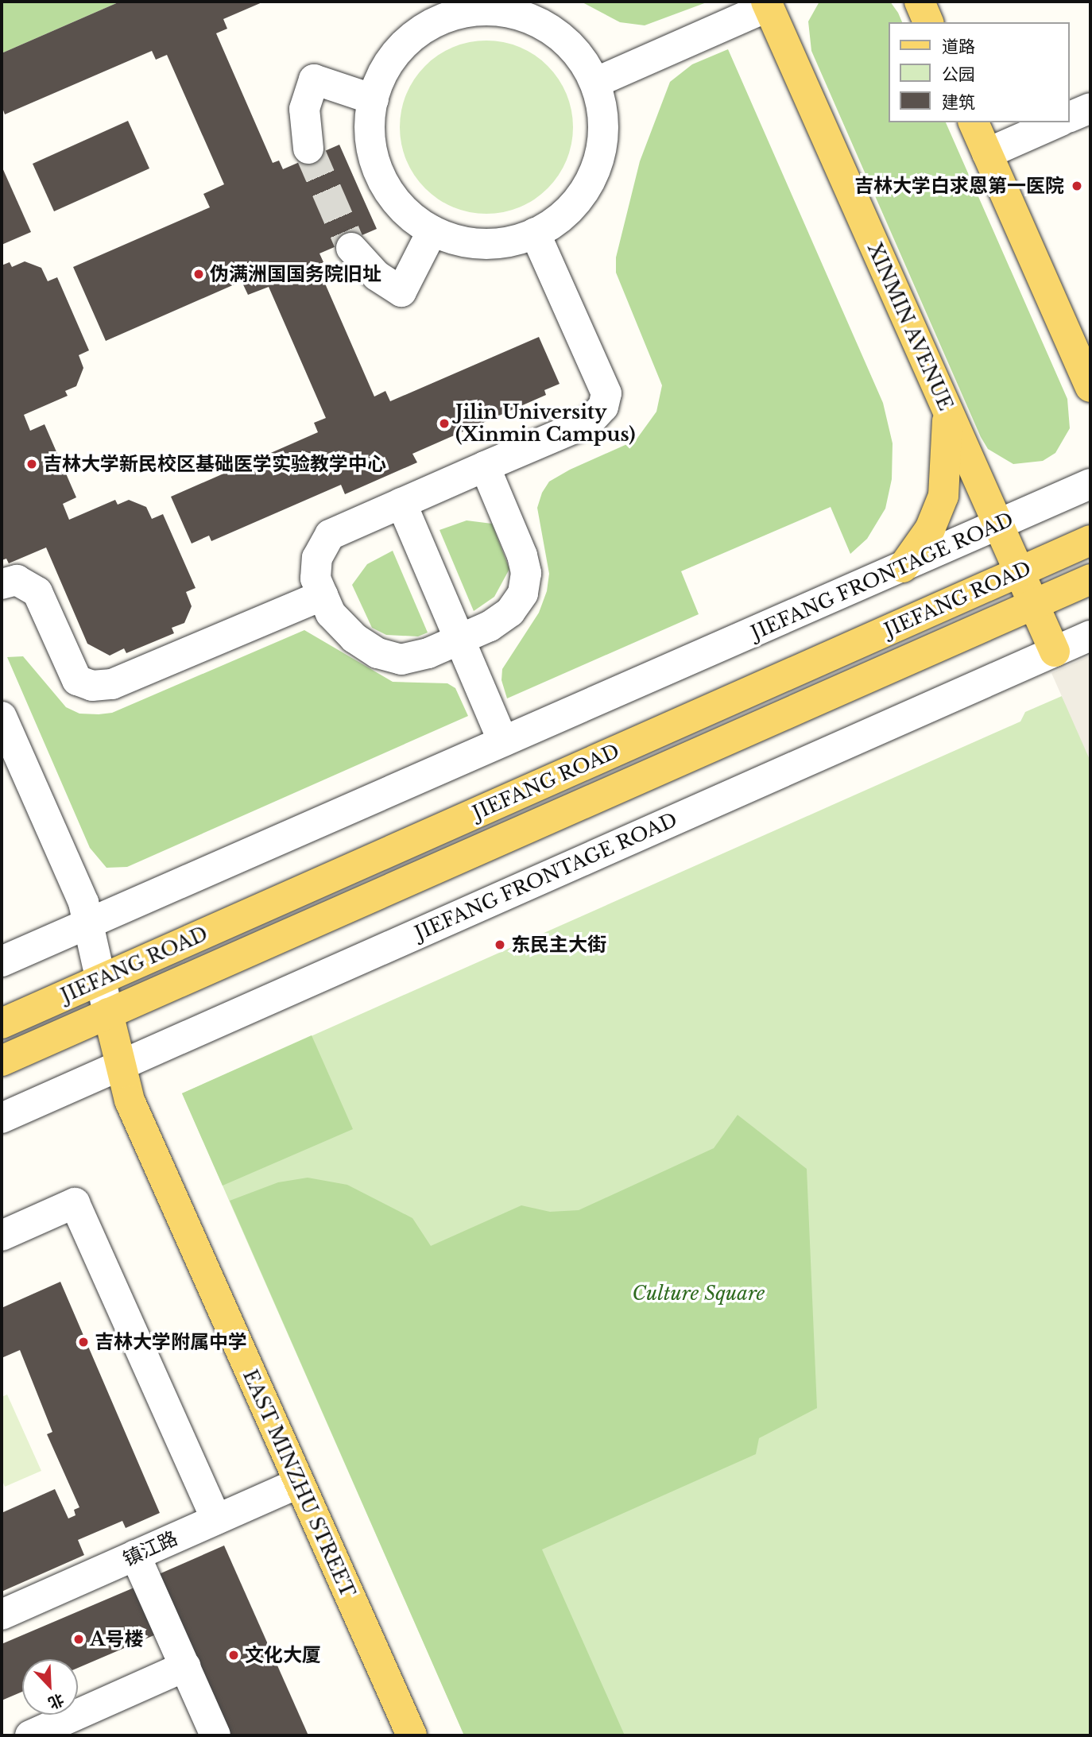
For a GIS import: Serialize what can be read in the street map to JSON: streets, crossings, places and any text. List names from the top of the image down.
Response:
{
  "streets": {
    "main road": ["XINMIN AVENUE", "JIEFANG ROAD", "EAST MINZHU STREET"],
    "street": ["JIEFANG FRONTAGE ROAD", "镇江路"]
  },
  "crossings": [
    ["XINMIN AVENUE", "JIEFANG FRONTAGE ROAD"],
    ["XINMIN AVENUE", "JIEFANG ROAD"],
    ["JIEFANG FRONTAGE ROAD", "EAST MINZHU STREET"],
    ["JIEFANG ROAD", "EAST MINZHU STREET"],
    ["EAST MINZHU STREET", "镇江路"]
  ],
  "parks": ["Culture Square"],
  "places": [
    "吉林大学白求恩第一医院",
    "伪满洲国国务院旧址",
    "Jilin University (Xinmin Campus)",
    "吉林大学新民校区基础医学实验教学中心",
    "东民主大街",
    "吉林大学附属中学",
    "A号楼",
    "文化大厦"
  ],
  "legend": ["道路", "公园", "建筑"],
  "north": "bottom right"
}
